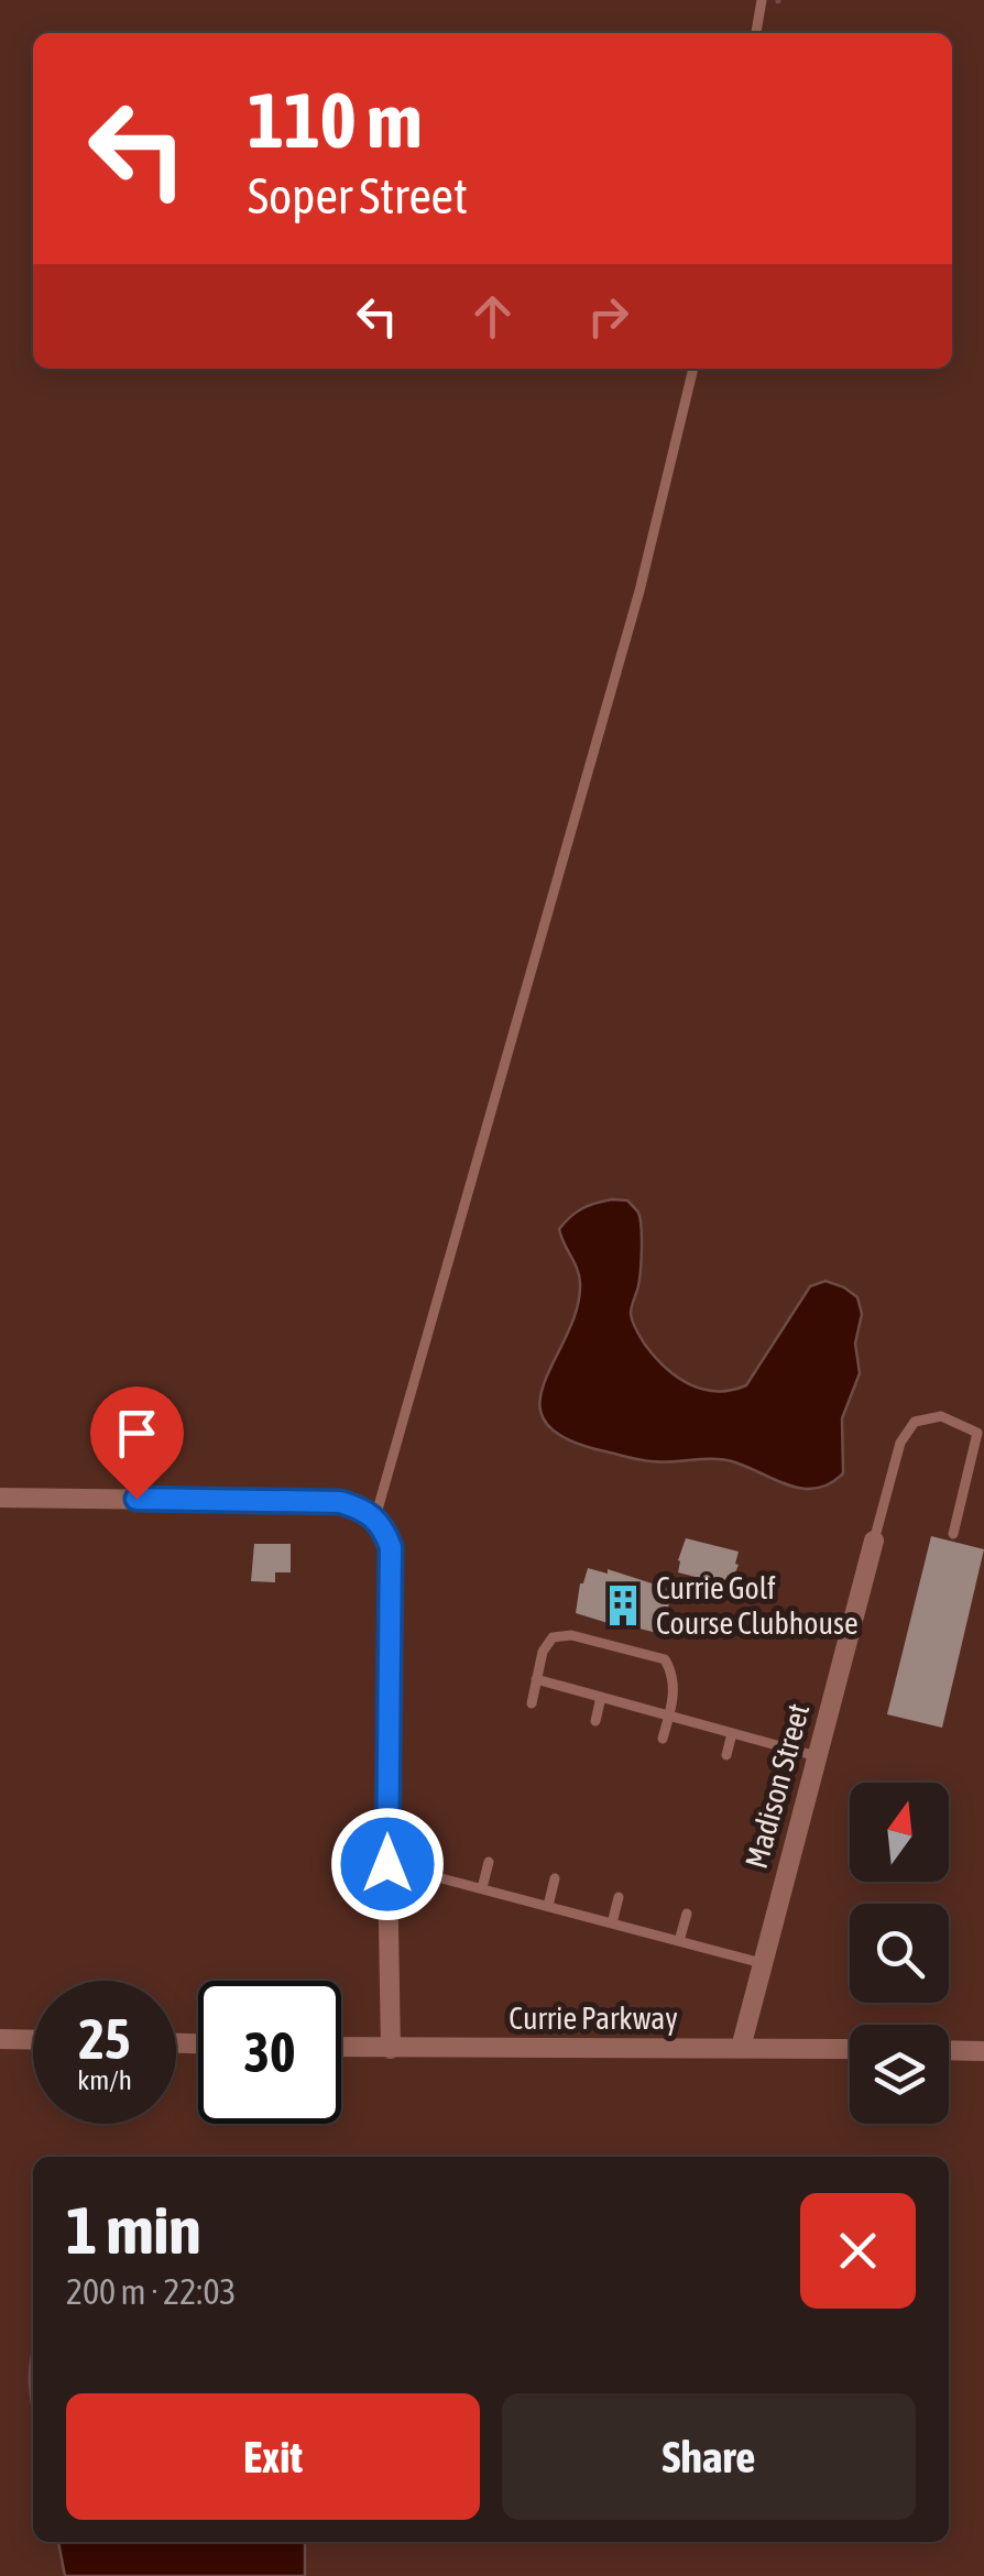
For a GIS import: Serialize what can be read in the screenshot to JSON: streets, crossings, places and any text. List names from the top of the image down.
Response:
{
  "streets": {
    "street": ["Madison Street", "Currie Parkway"]
  },
  "crossings": [
    ["Madison Street", "Currie Parkway"]
  ],
  "places": {
    "building": ["Currie Golf Course Clubhouse"]
  },
  "north": "top",
  "page": {
    "turn": ["110 m", "Soper Street"],
    "speed": "25 km/h",
    "limit": "30",
    "heading": ["1 min", "200 m · 22:03"],
    "buttons": ["Exit", "Share"]
  }
}
